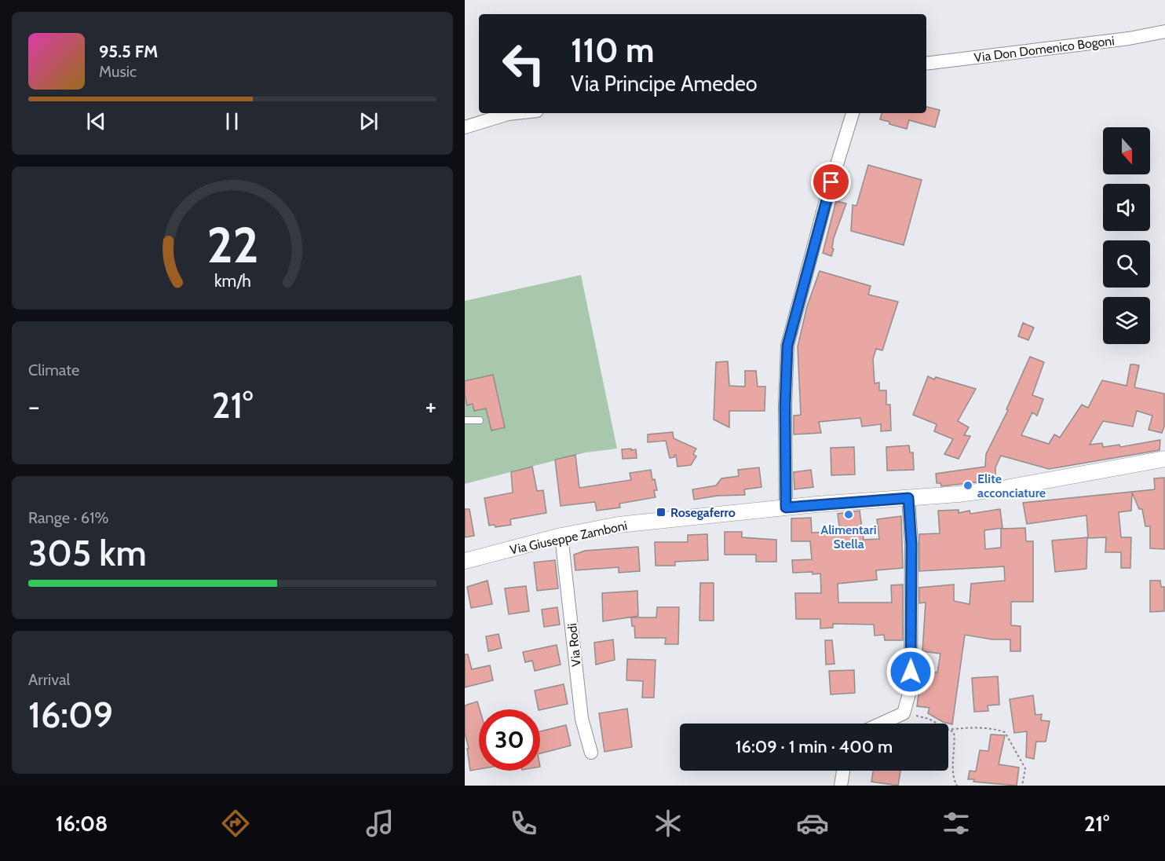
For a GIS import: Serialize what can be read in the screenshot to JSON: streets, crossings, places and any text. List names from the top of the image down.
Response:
{
  "streets": {
    "street": ["Via Don Domenico Bogoni", "Via Giuseppe Zamboni", "Via Rodi"]
  },
  "crossings": [
    ["Via Giuseppe Zamboni", "Via Rodi"]
  ],
  "places": {
    "other": ["Elite acconciature", "Alimentari Stella"],
    "transit": ["Rosegaferro"]
  },
  "north": "bottom",
  "page": {
    "turn": ["110 m", "Via Principe Amedeo"],
    "song": ["95.5 FM", "Music"],
    "tile": [
      "Climate",
      ["Range · 61%", "305 km"],
      ["Arrival", "16:09"]
    ],
    "heat": ["−", "21°", "+"],
    "limit": "30",
    "trip": "16:09 · 1 min · 400 m",
    "tabs": ["16:08", "21°"],
    "gauge": ["22", "km/h"]
  }
}
